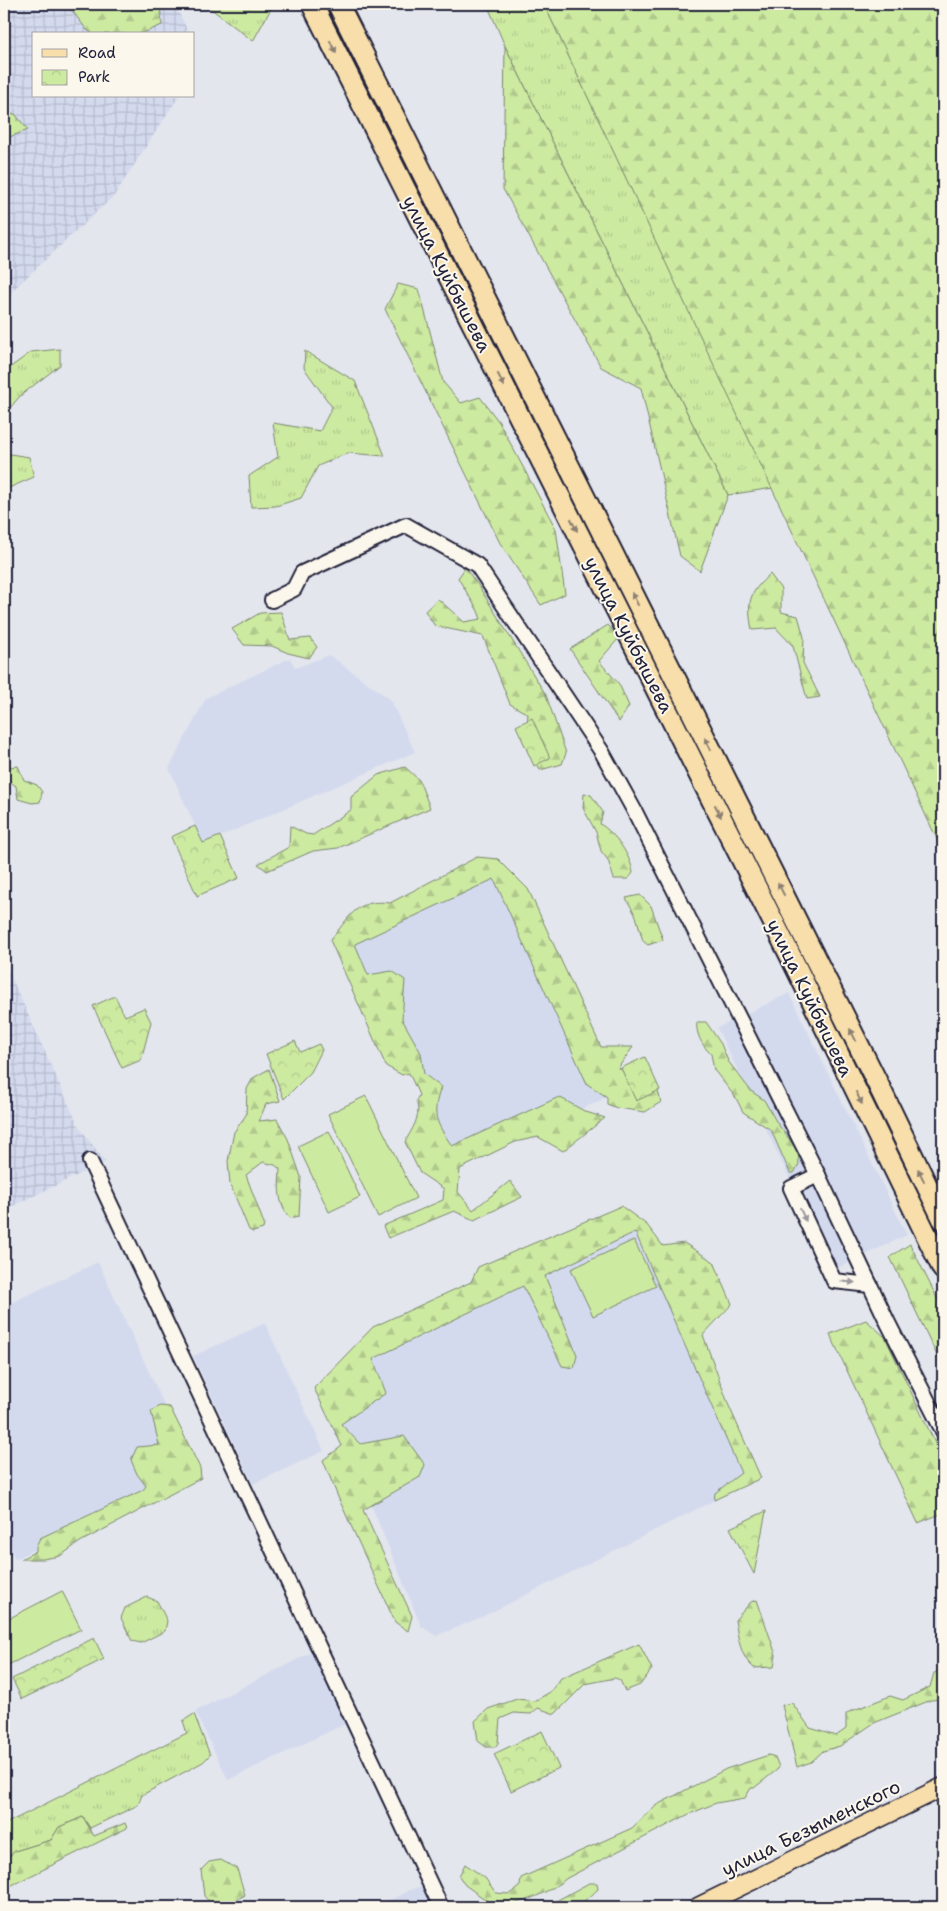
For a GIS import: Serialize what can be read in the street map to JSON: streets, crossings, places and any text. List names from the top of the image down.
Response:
{
  "streets": {
    "highway": ["улица Куйбышева"],
    "main road": ["улица Безыменского"]
  },
  "legend": ["Road", "Park"]
}
